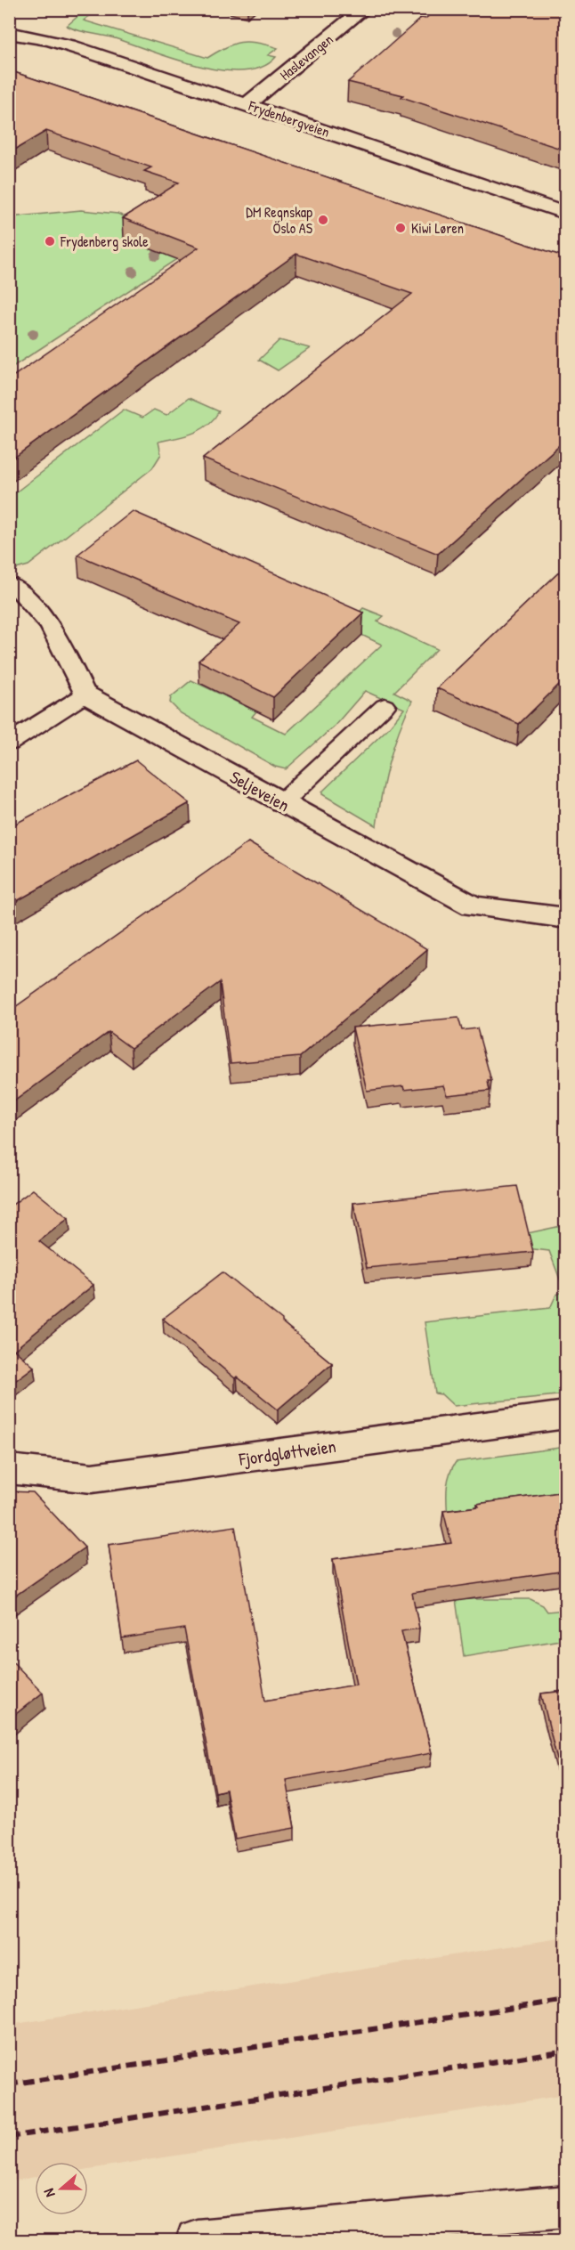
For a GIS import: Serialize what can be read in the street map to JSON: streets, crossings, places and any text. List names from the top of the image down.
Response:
{
  "streets": {
    "street": [
      "Haslevangen",
      "Frydenbergveien",
      "Seljeveien",
      "Fjordgløttveien"
    ]
  },
  "crossings": [
    ["Haslevangen", "Frydenbergveien"]
  ],
  "places": ["DM Regnskap Öslo AS", "Kiwi Løren", "Frydenberg skole"],
  "north": "left"
}
